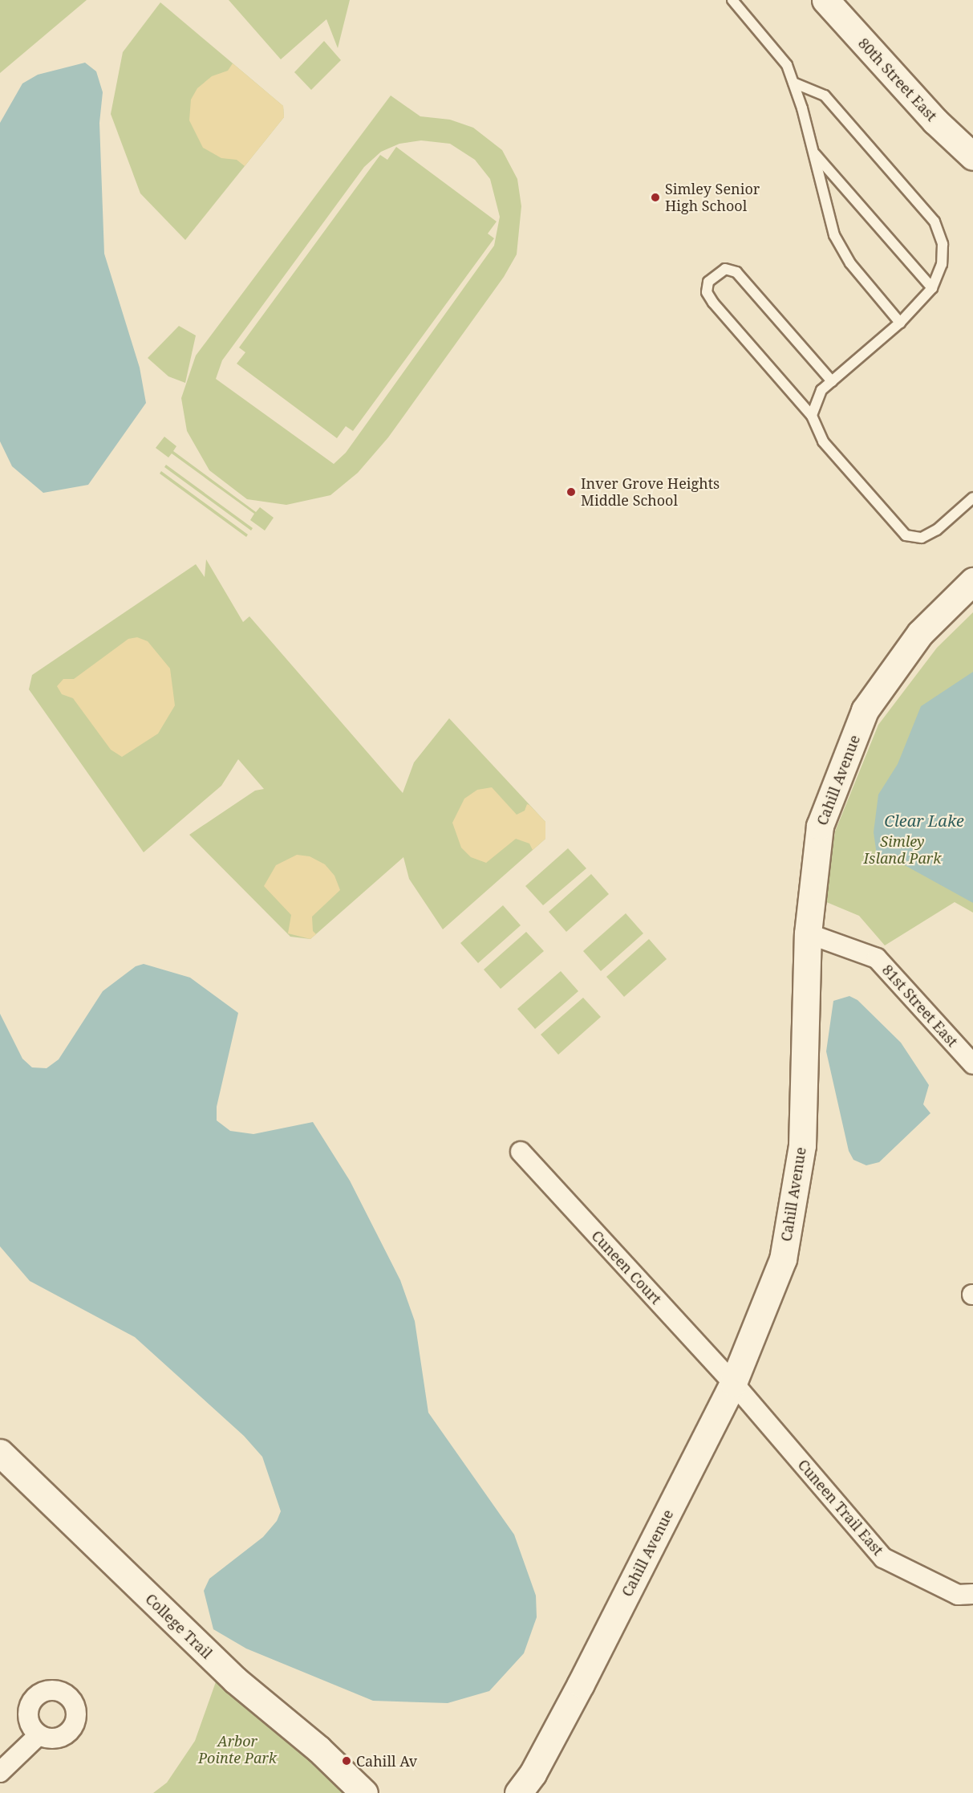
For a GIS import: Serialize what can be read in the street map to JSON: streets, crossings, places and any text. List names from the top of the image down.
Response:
{
  "streets": {
    "street": [
      "80th Street East",
      "Cahill Avenue",
      "81st Street East",
      "Cuneen Court",
      "Cuneen Trail East",
      "College Trail"
    ]
  },
  "crossings": [
    ["Cahill Avenue", "81st Street East"],
    ["Cahill Avenue", "Cuneen Court"],
    ["Cahill Avenue", "Cuneen Trail East"],
    ["Cuneen Court", "Cuneen Trail East"]
  ],
  "water": ["Clear Lake"],
  "parks": ["Simley Island Park", "Arbor Pointe Park"],
  "places": ["Simley Senior High School", "Inver Grove Heights Middle School", "Cahill Av"]
}
